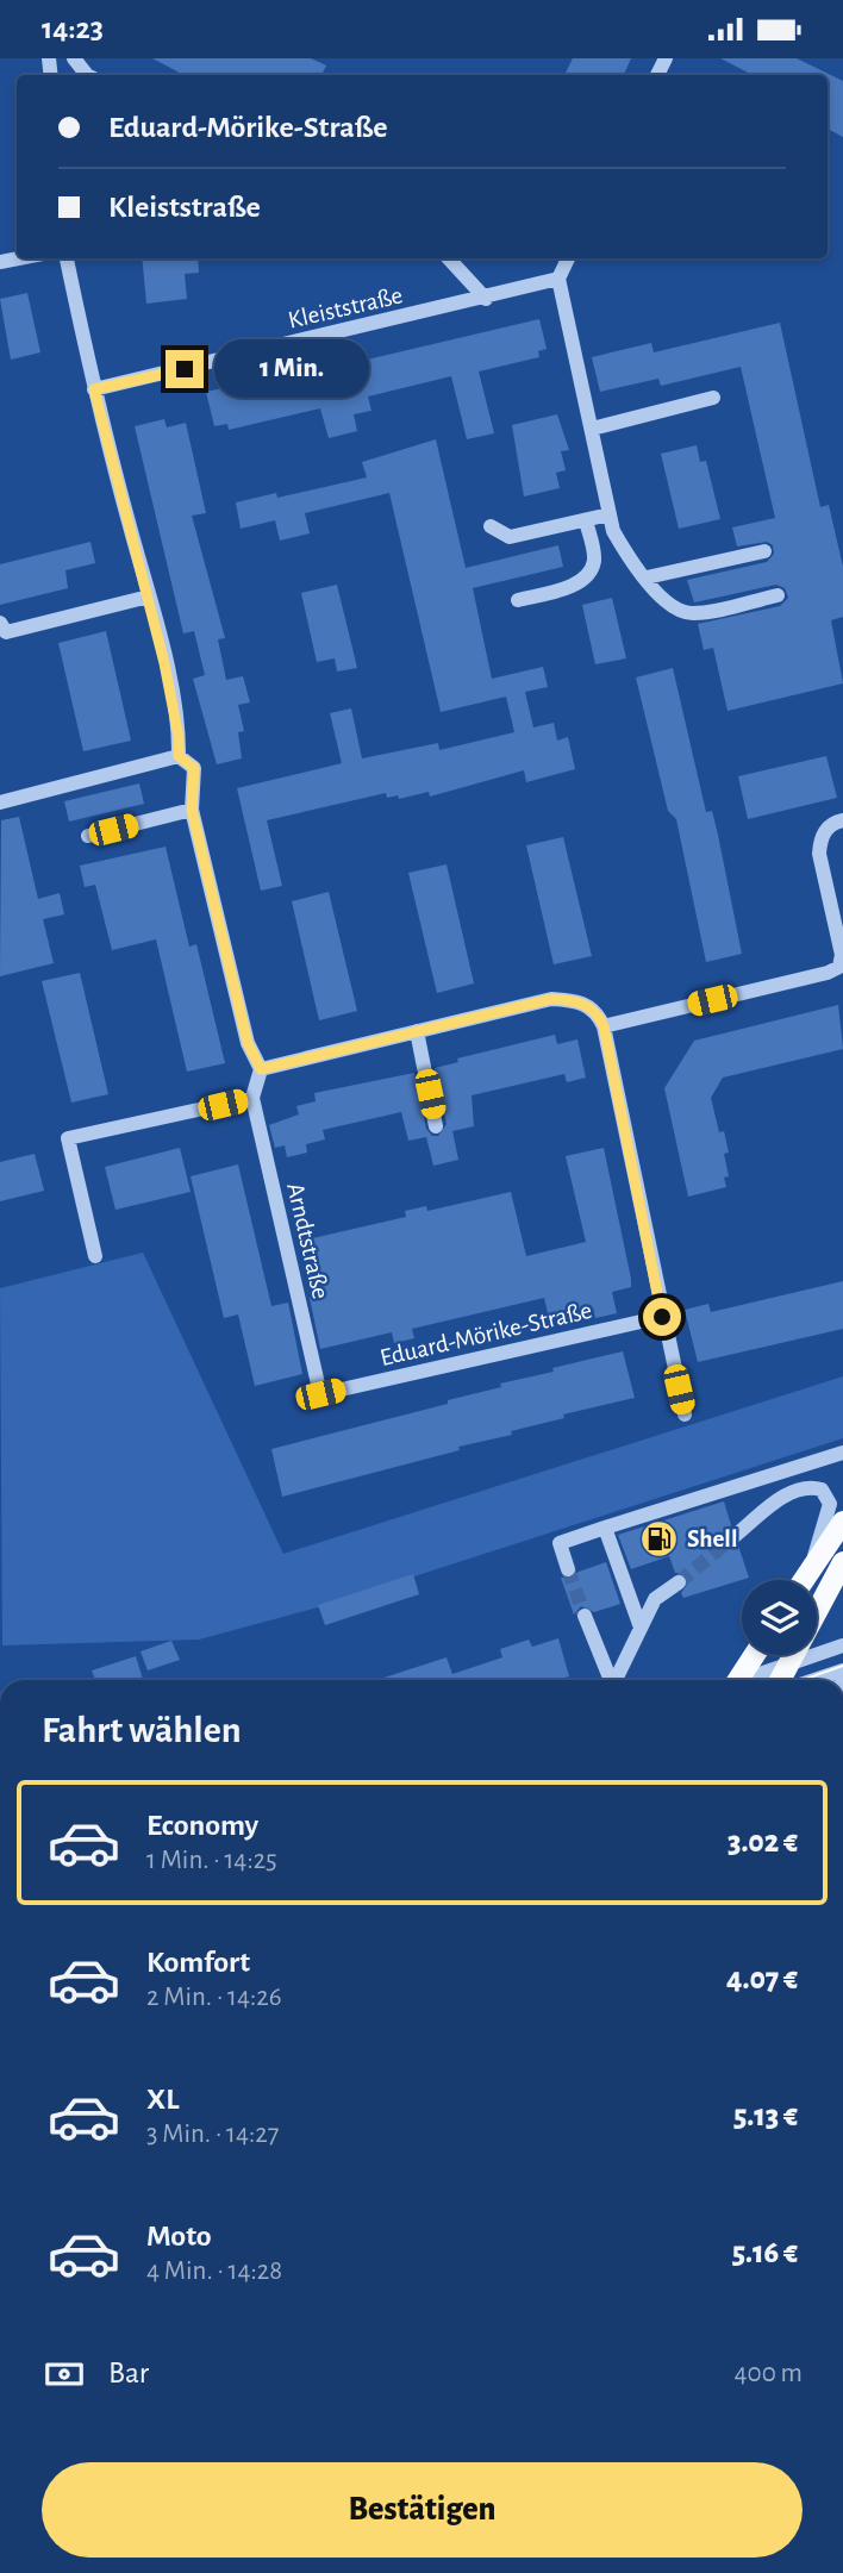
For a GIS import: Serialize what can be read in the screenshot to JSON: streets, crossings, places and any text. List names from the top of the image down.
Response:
{
  "streets": {
    "street": ["Kleiststraße", "Arndtstraße", "Eduard-Mörike-Straße"]
  },
  "crossings": [
    ["Arndtstraße", "Eduard-Mörike-Straße"]
  ],
  "places": {
    "fuel station": ["Shell"]
  },
  "page": {
    "status": "14:23",
    "banner": ["Eduard-Mörike-Straße", "Kleiststraße"],
    "bubble": "1 Min.",
    "heading": "Fahrt wählen",
    "list": [
      {
        "name": "Economy",
        "note": "1 Min. · 14:25",
        "value": "3.02 €"
      },
      {
        "name": "Komfort",
        "note": "2 Min. · 14:26",
        "value": "4.07 €"
      },
      {
        "name": "XL",
        "note": "3 Min. · 14:27",
        "value": "5.13 €"
      },
      {
        "name": "Moto",
        "note": "4 Min. · 14:28",
        "value": "5.16 €"
      }
    ],
    "pay": ["Bar", "400 m"],
    "buttons": "Bestätigen"
  }
}
